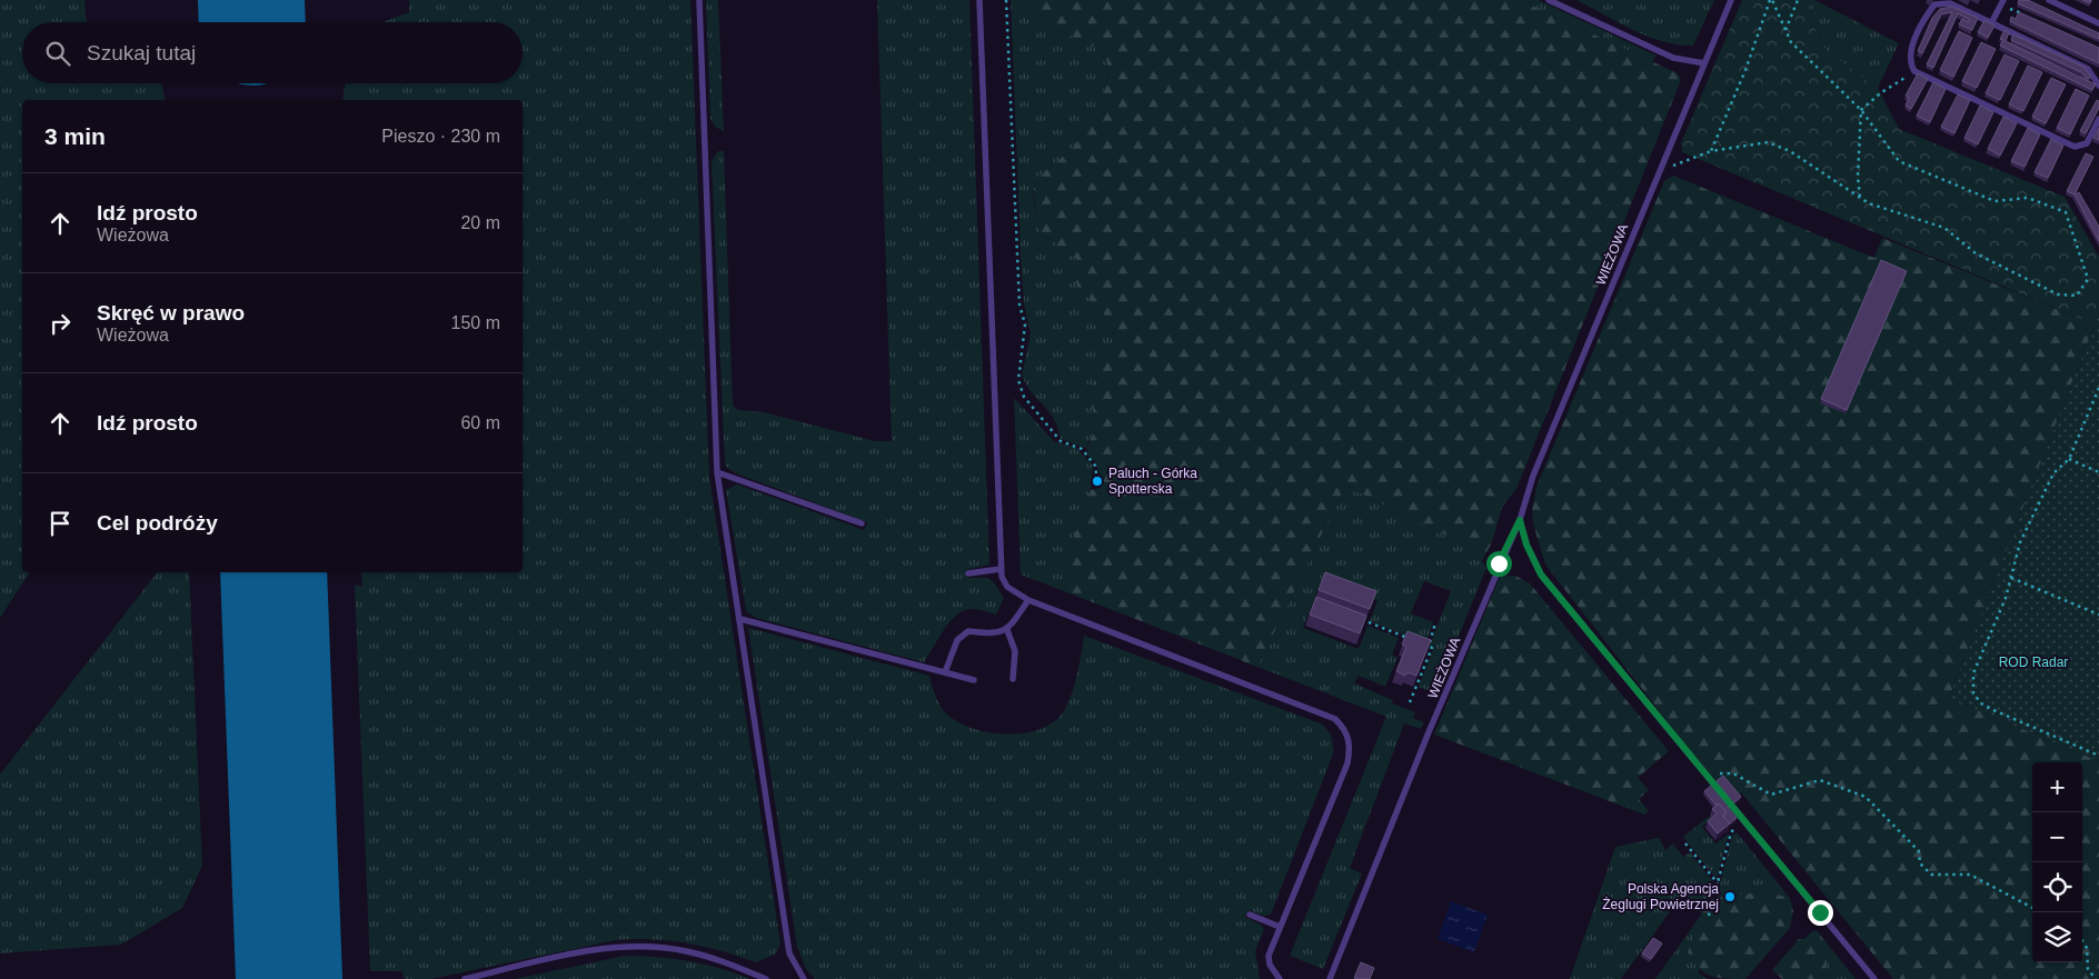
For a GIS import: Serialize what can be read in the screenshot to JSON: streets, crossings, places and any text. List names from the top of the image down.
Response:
{
  "streets": {
    "lane": ["WIEŻOWA"]
  },
  "parks": ["ROD Radar"],
  "places": ["Paluch - Górka Spotterska", "Polska Agencja Żeglugi Powietrznej"],
  "page": {
    "search": "Szukaj tutaj",
    "heading": ["3 min", "Pieszo · 230 m"],
    "list": [
      ["Idź prosto", "Wieżowa", "20 m"],
      ["Skręć w prawo", "Wieżowa", "150 m"],
      ["Idź prosto", "60 m"],
      "Cel podróży"
    ],
    "map_buttons": ["+", "−"]
  }
}
